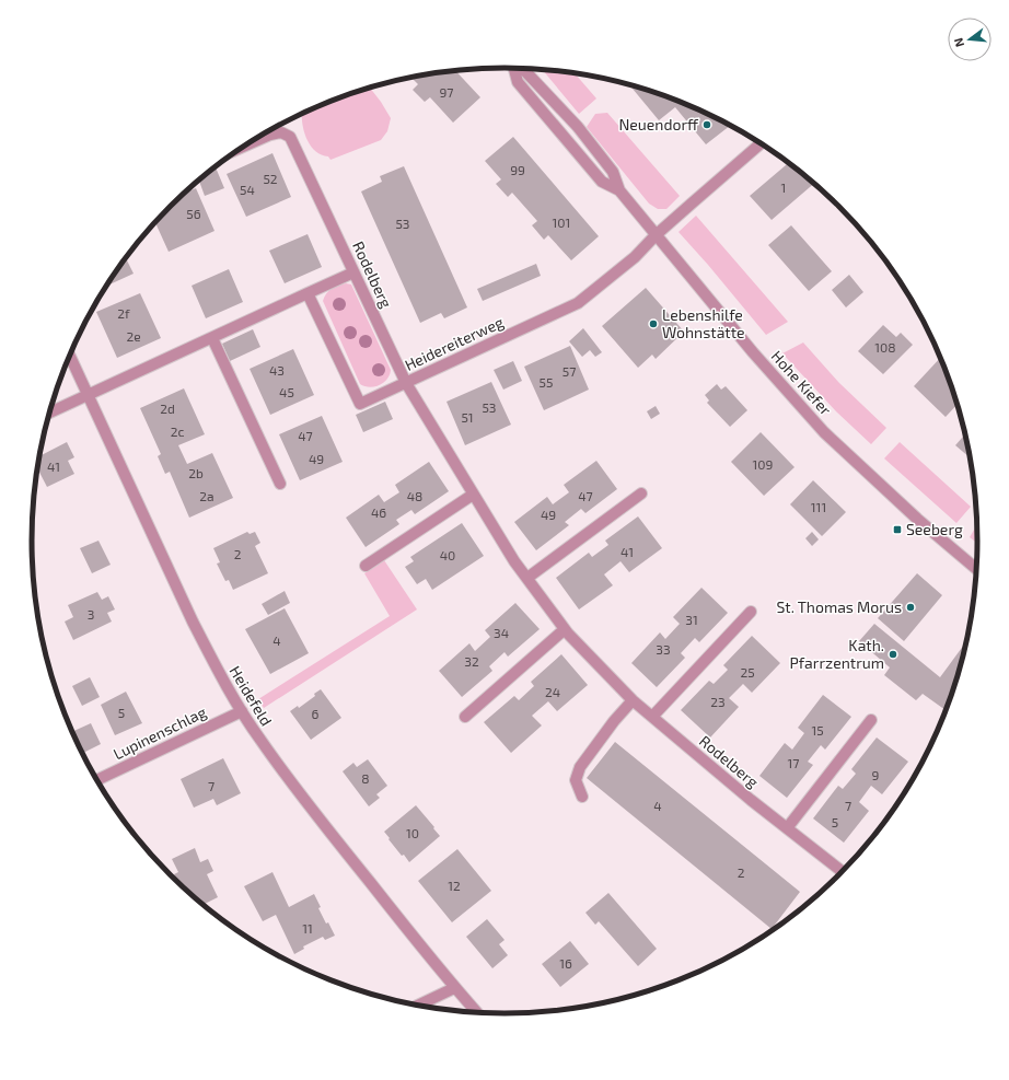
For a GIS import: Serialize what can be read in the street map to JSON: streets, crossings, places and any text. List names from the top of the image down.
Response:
{
  "streets": {
    "street": [
      "Rodelberg",
      "Heidereiterweg",
      "Hohe Kiefer",
      "Heidefeld",
      "Lupinenschlag"
    ]
  },
  "crossings": [
    ["Rodelberg", "Heidereiterweg"],
    ["Heidereiterweg", "Hohe Kiefer"],
    ["Heidefeld", "Lupinenschlag"]
  ],
  "places": {
    "other": [
      "Neuendorff",
      "Lebenshilfe Wohnstätte",
      "St. Thomas Morus",
      "Kath. Pfarrzentrum"
    ],
    "transit": ["Seeberg"]
  },
  "house_numbers": [
    "97",
    "99",
    "52",
    "1",
    "54",
    "56",
    "101",
    "53",
    "2f",
    "2e",
    "108",
    "43",
    "57",
    "55",
    "45",
    "53",
    "2d",
    "51",
    "2c",
    "47",
    "49",
    "109",
    "41",
    "2b",
    "2a",
    "48",
    "47",
    "111",
    "46",
    "49",
    "41",
    "2",
    "40",
    "3",
    "31",
    "34",
    "4",
    "33",
    "32",
    "25",
    "24",
    "23",
    "5",
    "6",
    "15",
    "17",
    "9",
    "8",
    "7",
    "4",
    "7",
    "5",
    "10",
    "2",
    "12",
    "11",
    "16"
  ],
  "north": "left"
}
